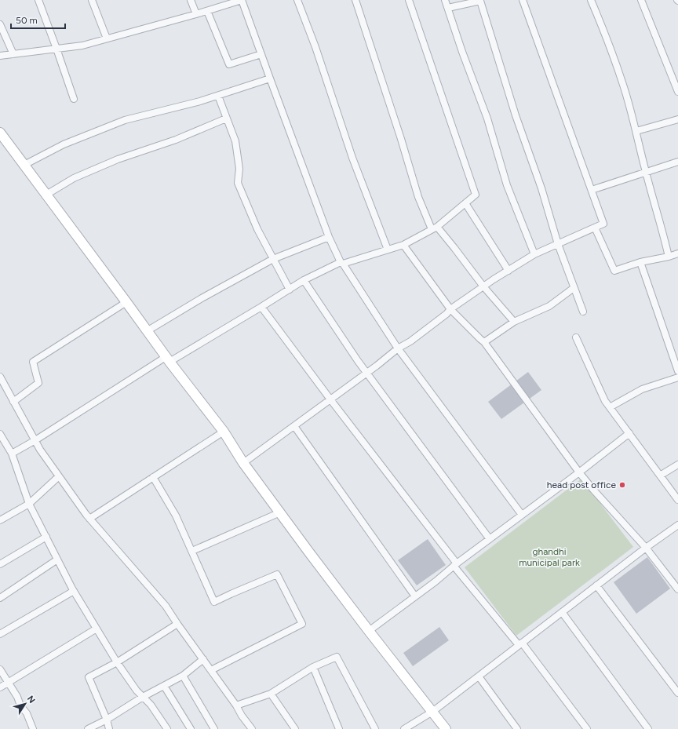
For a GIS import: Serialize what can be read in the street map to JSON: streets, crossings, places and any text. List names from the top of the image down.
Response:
{
  "parks": ["ghandhi municipal park"],
  "places": ["head post office"],
  "scale_bar": "50 m",
  "north": "top right"
}
